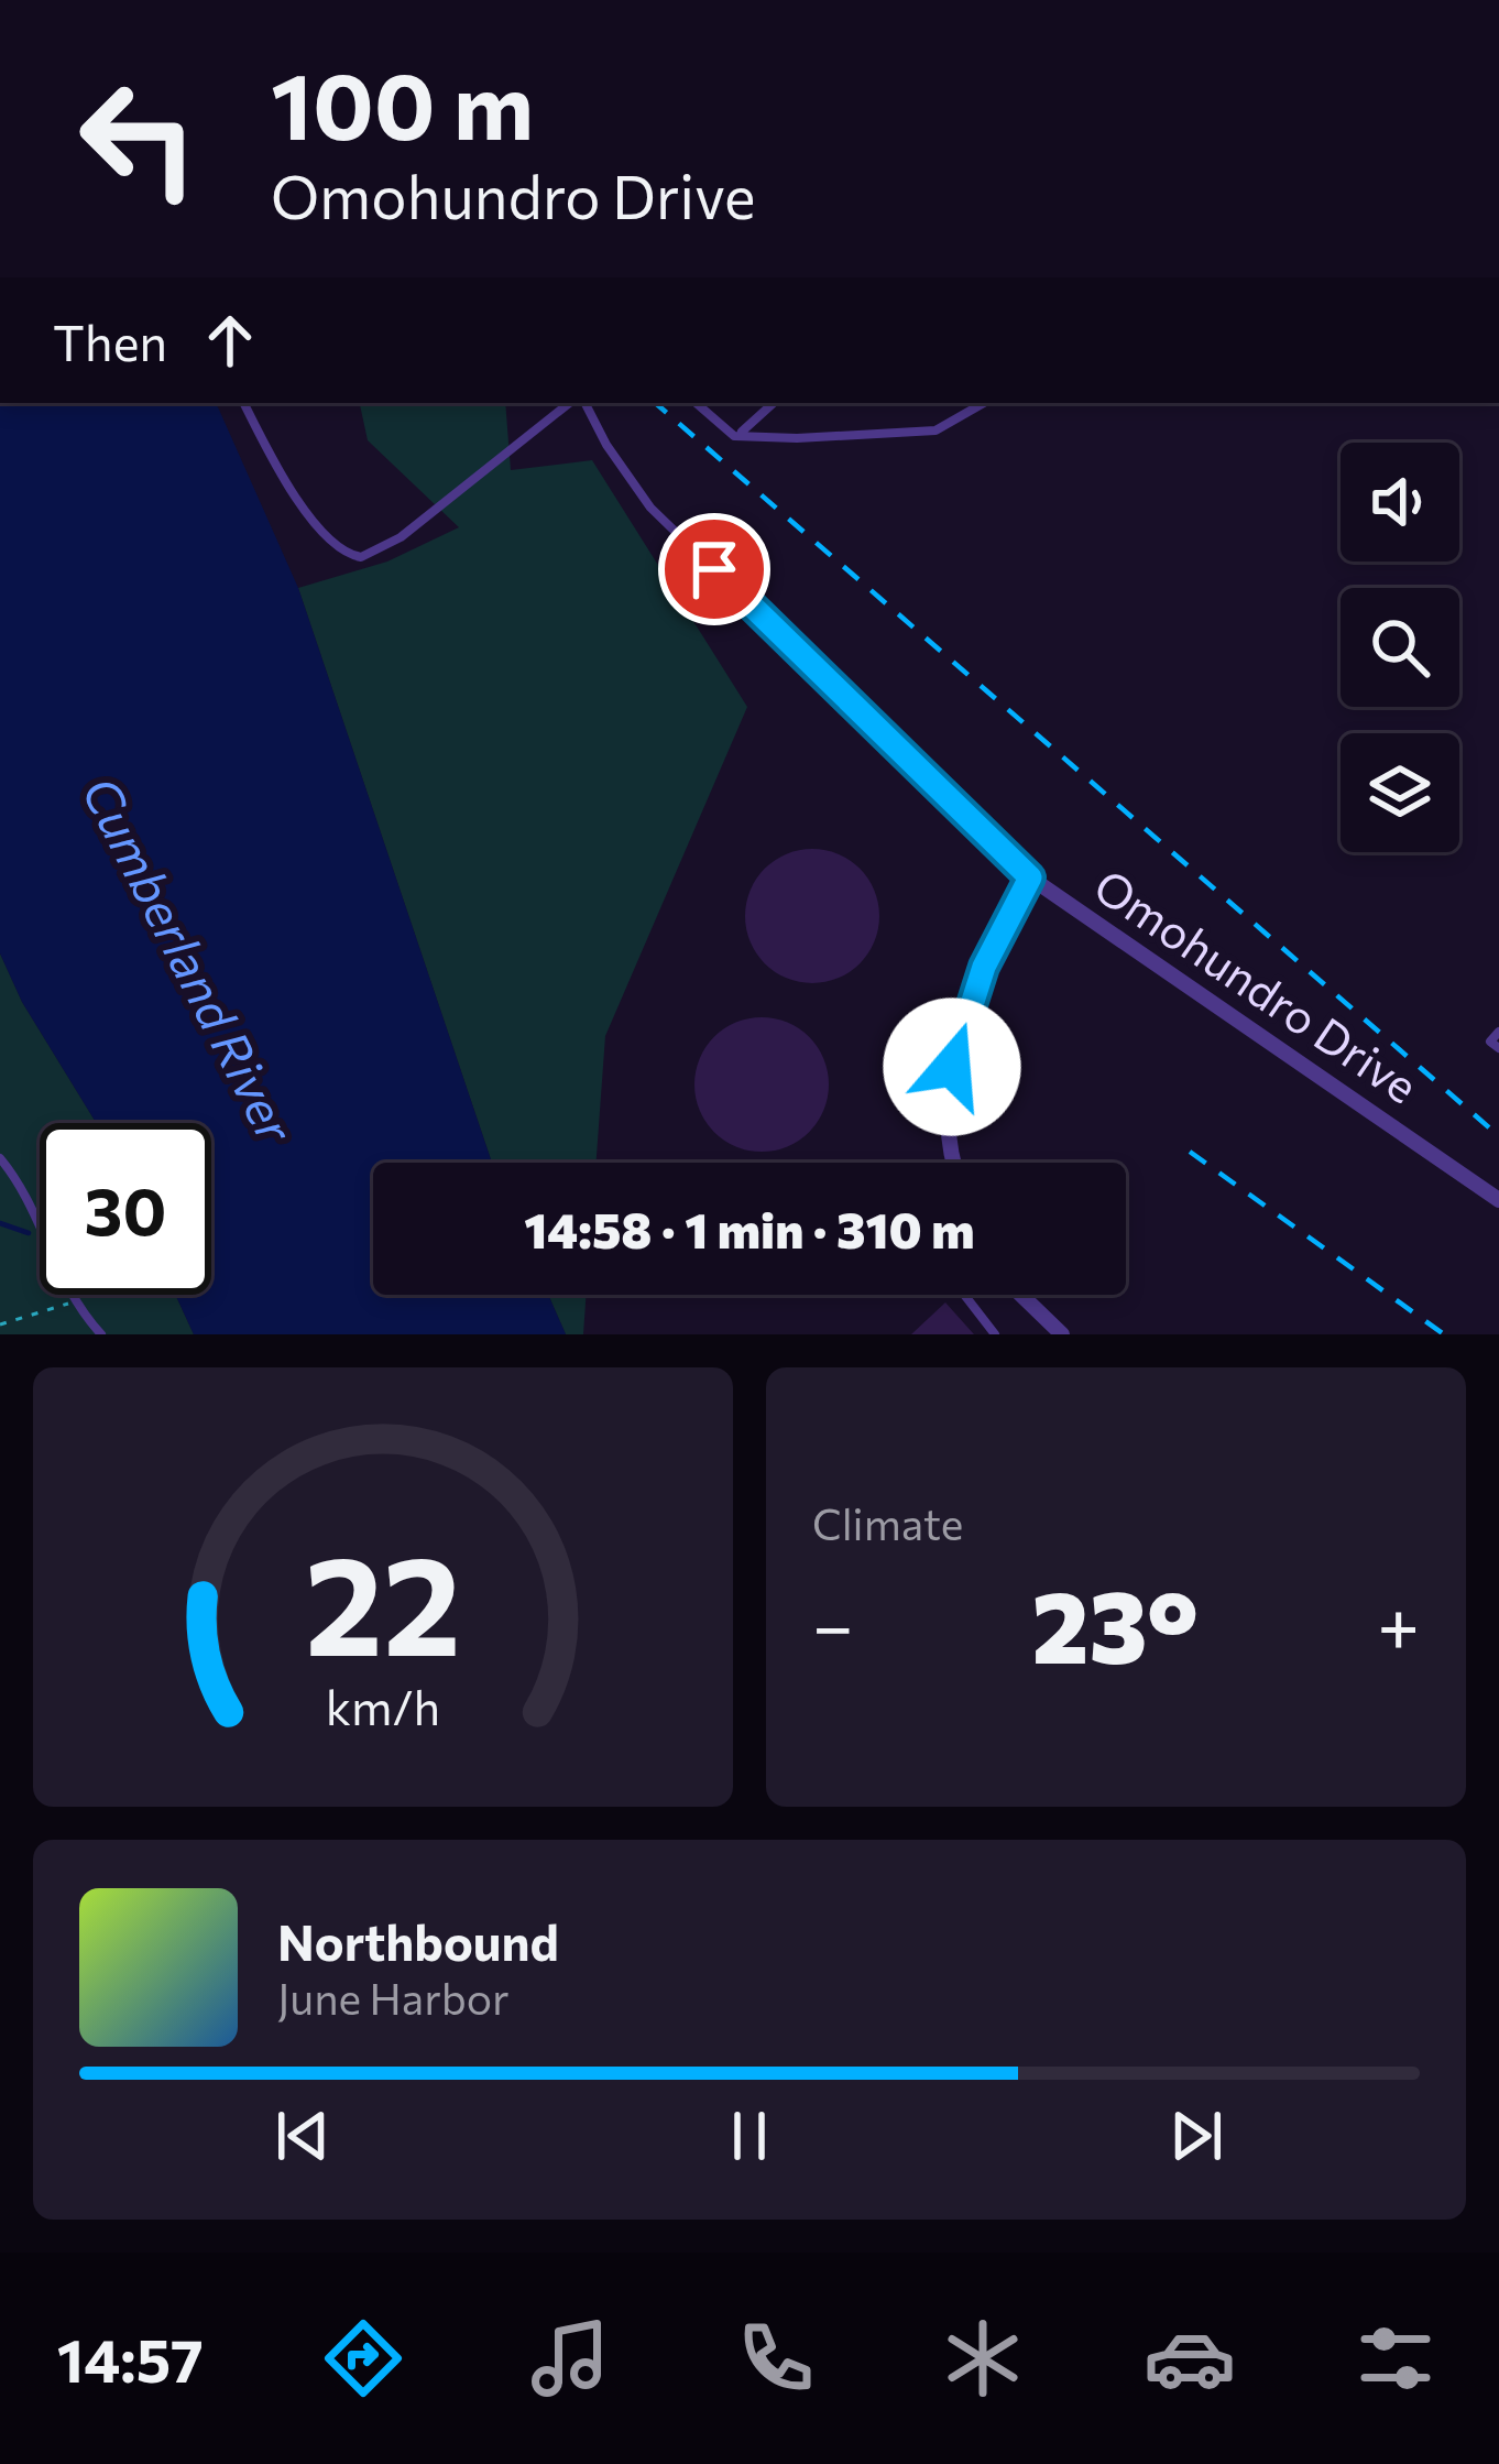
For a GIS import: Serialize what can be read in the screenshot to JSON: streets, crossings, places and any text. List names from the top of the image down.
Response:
{
  "streets": {
    "street": ["Omohundro Drive"]
  },
  "water": ["Cumberland River"],
  "page": {
    "turn": ["100 m", "Omohundro Drive"],
    "then": "Then",
    "limit": "30",
    "trip": "14:58 · 1 min · 310 m",
    "tile": "Climate",
    "heat": ["−", "23°", "+"],
    "song": ["Northbound", "June Harbor"],
    "tabs": "14:57",
    "gauge": ["22", "km/h"]
  }
}
